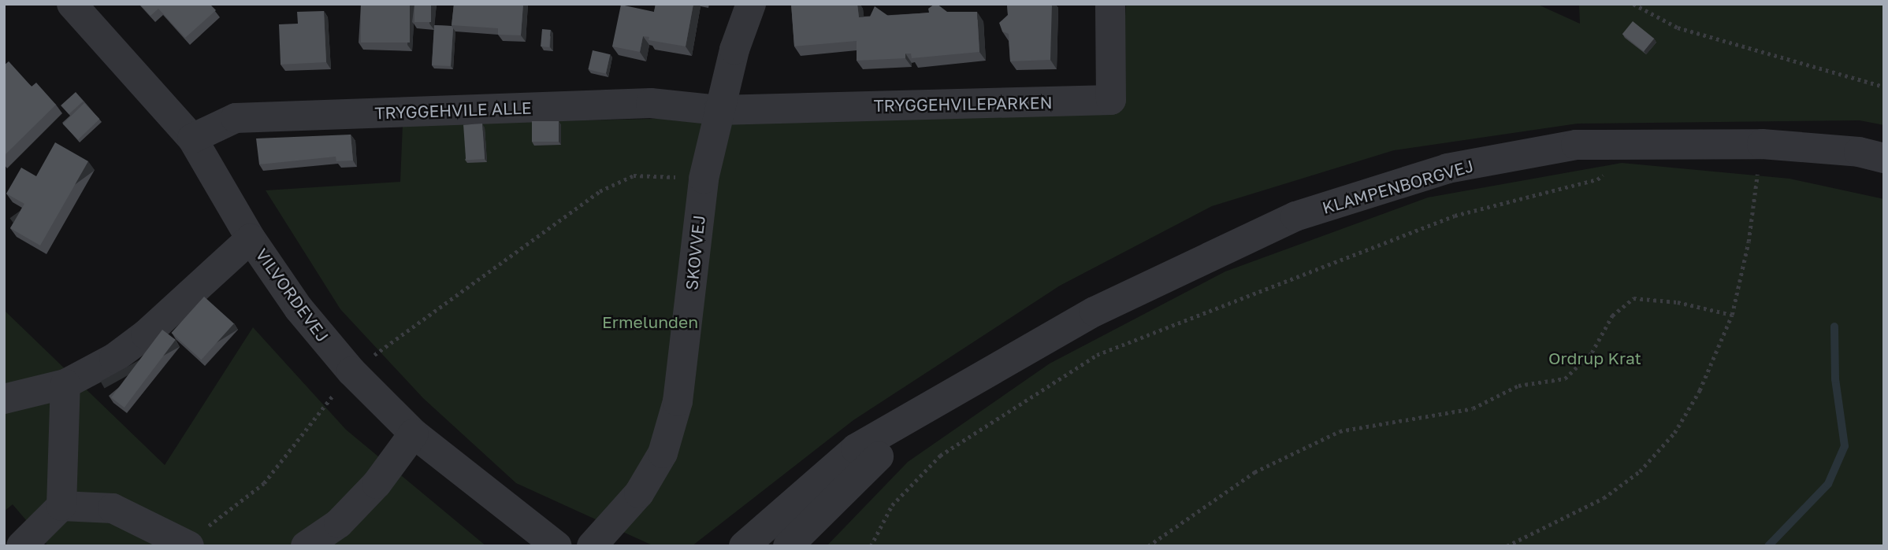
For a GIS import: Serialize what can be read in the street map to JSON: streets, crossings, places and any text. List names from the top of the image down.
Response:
{
  "streets": {
    "street": [
      "TRYGGEHVILEPARKEN",
      "TRYGGEHVILE ALLE",
      "KLAMPENBORGVEJ",
      "SKOVVEJ",
      "VILVORDEVEJ"
    ]
  },
  "crossings": [
    ["TRYGGEHVILEPARKEN", "TRYGGEHVILE ALLE"],
    ["TRYGGEHVILEPARKEN", "SKOVVEJ"],
    ["TRYGGEHVILE ALLE", "SKOVVEJ"],
    ["TRYGGEHVILE ALLE", "VILVORDEVEJ"]
  ],
  "parks": ["Ermelunden", "Ordrup Krat"]
}
